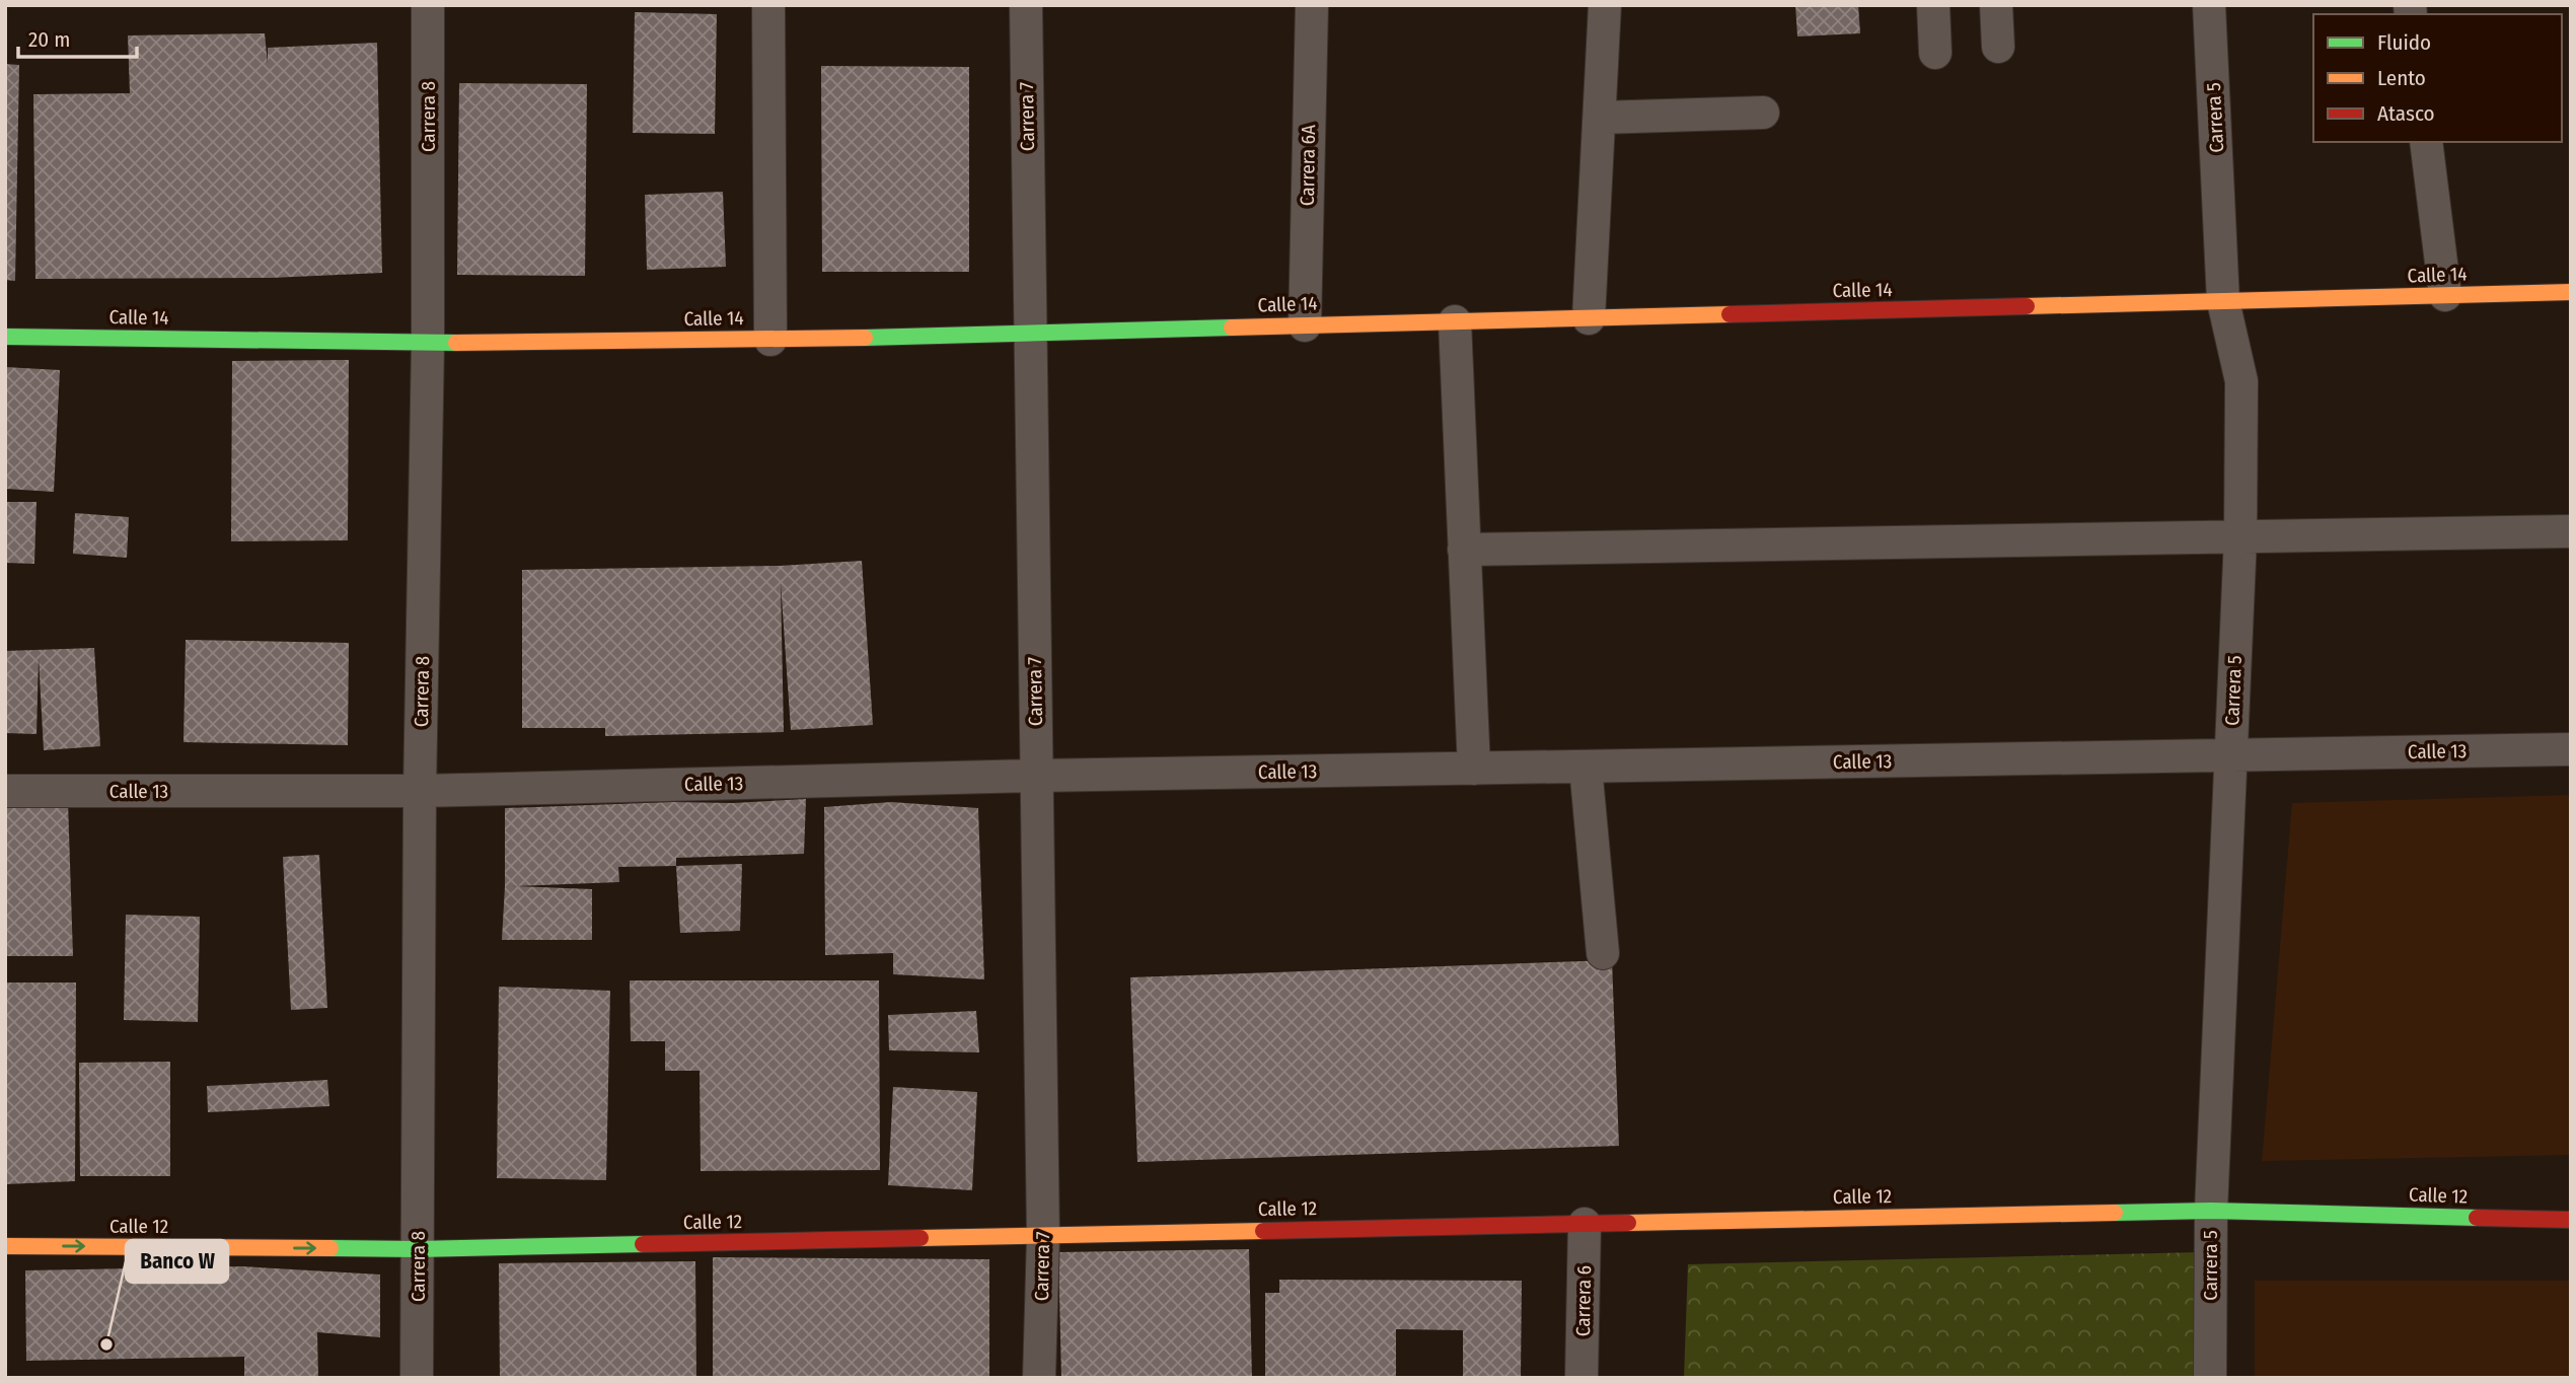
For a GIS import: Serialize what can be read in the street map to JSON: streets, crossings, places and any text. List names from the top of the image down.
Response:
{
  "streets": {
    "street": [
      "Carrera 8",
      "Carrera 7",
      "Carrera 5",
      "Carrera 6A",
      "Calle 14",
      "Calle 13",
      "Calle 12",
      "Carrera 6"
    ]
  },
  "crossings": [
    ["Carrera 8", "Calle 14"],
    ["Carrera 8", "Calle 13"],
    ["Carrera 8", "Calle 12"],
    ["Carrera 7", "Calle 14"],
    ["Carrera 7", "Calle 13"],
    ["Carrera 7", "Calle 12"],
    ["Carrera 5", "Calle 14"],
    ["Carrera 5", "Calle 13"],
    ["Carrera 5", "Calle 12"],
    ["Carrera 6A", "Calle 14"],
    ["Calle 12", "Carrera 6"]
  ],
  "places": ["Banco W"],
  "legend": ["Fluido", "Lento", "Atasco"],
  "scale_bar": "20 m"
}
